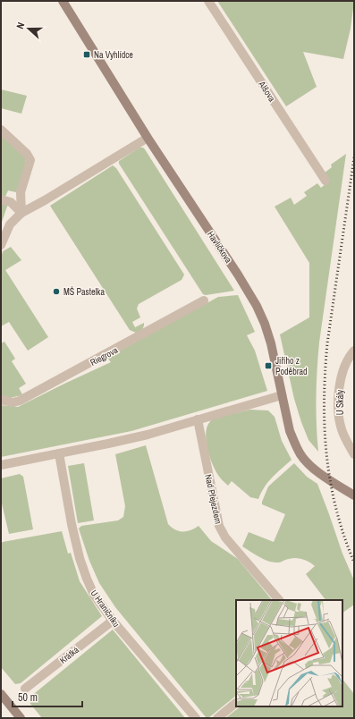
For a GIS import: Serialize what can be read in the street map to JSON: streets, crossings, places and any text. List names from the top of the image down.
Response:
{
  "streets": {
    "street": [
      "Alšova",
      "Havlíčkova",
      "Riegrova",
      "U Skály",
      "Nad Přejezdem",
      "U Hraničníku",
      "Krátká"
    ]
  },
  "crossings": [
    ["U Hraničníku", "Krátká"]
  ],
  "places": {
    "transit": ["Na Vyhlídce", "Jiřího z Poděbrad"],
    "other": ["MŠ Pastelka"]
  },
  "scale_bar": "50 m",
  "north": "left"
}
